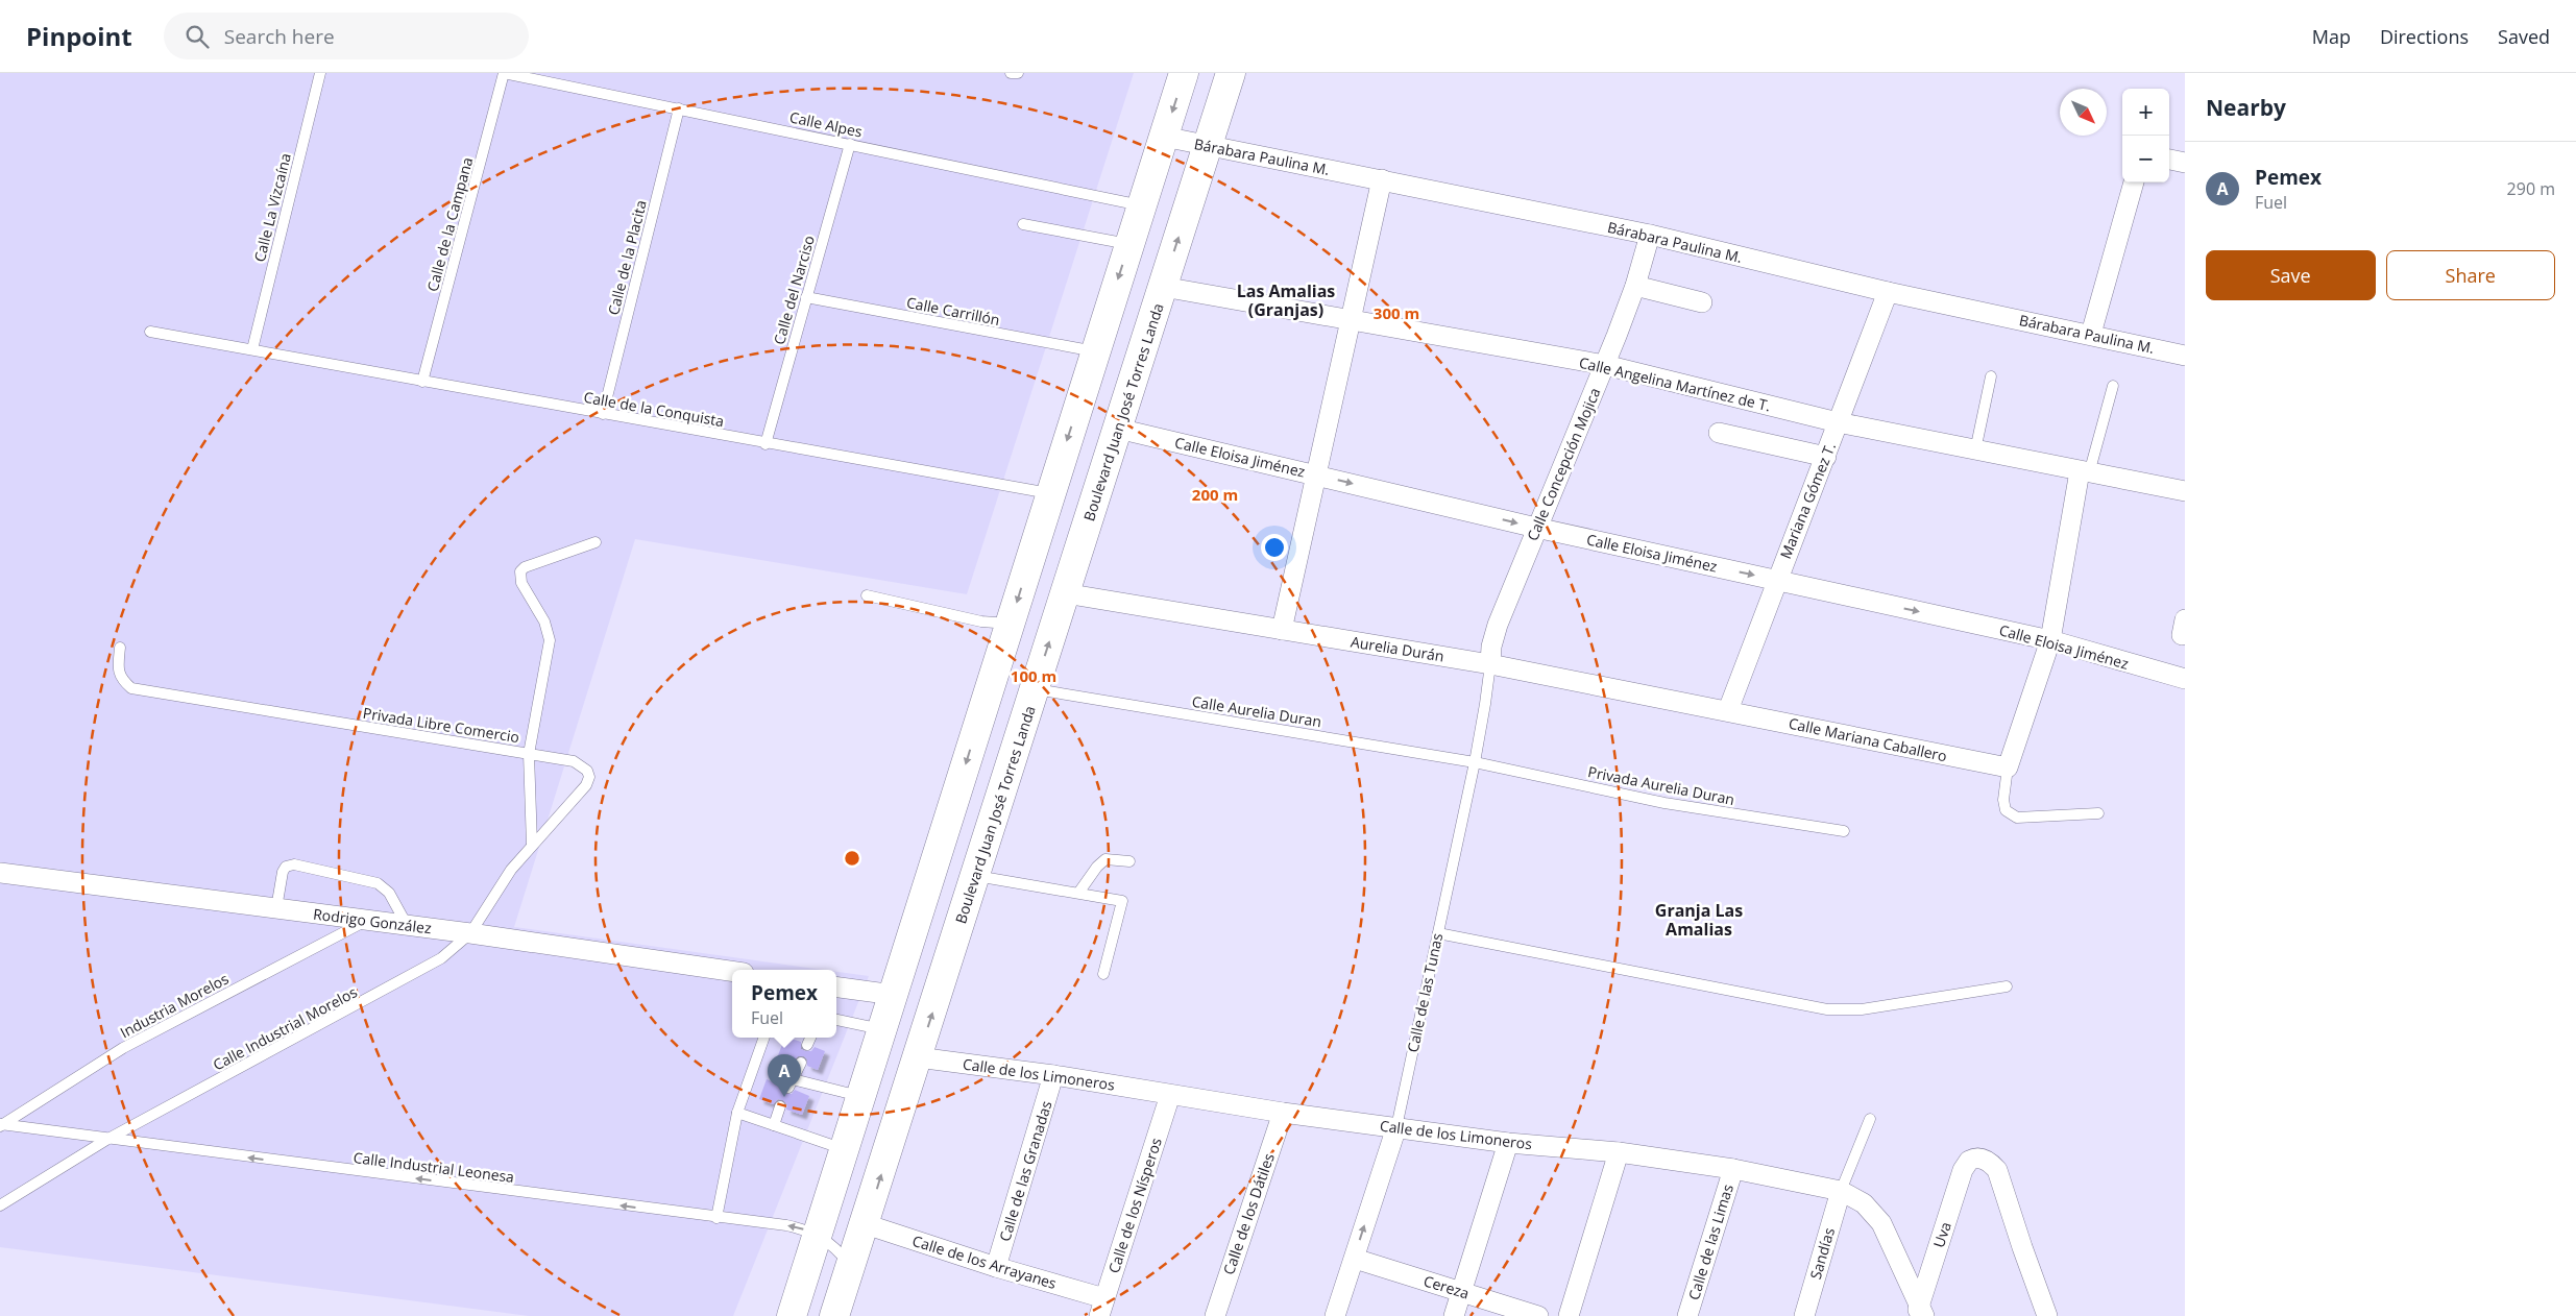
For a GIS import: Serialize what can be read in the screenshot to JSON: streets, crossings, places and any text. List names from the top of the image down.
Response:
{
  "streets": {
    "main road": ["Boulevard Juan José Torres Landa"],
    "street": [
      "Bárabara Paulina M.",
      "Calle Angelina Martínez de T.",
      "Calle Eloisa Jiménez",
      "Calle Concepción Mojica",
      "Mariana Gómez T.",
      "Aurelia Durán",
      "Calle Mariana Caballero",
      "Rodrigo González",
      "Calle de las Tunas",
      "Calle de los Limoneros",
      "Calle de las Granadas",
      "Calle de los Nísperos",
      "Calle de los Dátiles",
      "Uva",
      "Calle de las Limas",
      "Sandías",
      "Calle de los Arrayanes",
      "Cereza"
    ],
    "lane": [
      "Calle Alpes",
      "Calle La Vizcaína",
      "Calle de la Campana",
      "Calle de la Placita",
      "Calle del Narciso",
      "Calle Carrillón",
      "Calle de la Conquista",
      "Calle Aurelia Duran",
      "Privada Libre Comercio",
      "Privada Aurelia Duran",
      "Industria Morelos",
      "Calle Industrial Morelos",
      "Calle Industrial Leonesa"
    ]
  },
  "crossings": [
    ["Calle Alpes", "Calle de la Campana"],
    ["Calle Alpes", "Calle de la Placita"],
    ["Calle Alpes", "Calle del Narciso"],
    ["Bárabara Paulina M.", "Boulevard Juan José Torres Landa"],
    ["Bárabara Paulina M.", "Calle Concepción Mojica"],
    ["Bárabara Paulina M.", "Mariana Gómez T."],
    ["Calle La Vizcaína", "Calle de la Conquista"],
    ["Calle de la Campana", "Calle de la Conquista"],
    ["Calle de la Placita", "Calle de la Conquista"],
    ["Calle del Narciso", "Calle Carrillón"],
    ["Calle del Narciso", "Calle de la Conquista"],
    ["Calle Angelina Martínez de T.", "Boulevard Juan José Torres Landa"],
    ["Calle Angelina Martínez de T.", "Calle Concepción Mojica"],
    ["Calle Angelina Martínez de T.", "Mariana Gómez T."],
    ["Boulevard Juan José Torres Landa", "Calle Eloisa Jiménez"],
    ["Boulevard Juan José Torres Landa", "Aurelia Durán"],
    ["Boulevard Juan José Torres Landa", "Calle Aurelia Duran"],
    ["Boulevard Juan José Torres Landa", "Calle de los Limoneros"],
    ["Boulevard Juan José Torres Landa", "Calle Industrial Leonesa"],
    ["Boulevard Juan José Torres Landa", "Calle de los Arrayanes"],
    ["Calle Eloisa Jiménez", "Calle Concepción Mojica"],
    ["Calle Eloisa Jiménez", "Mariana Gómez T."],
    ["Calle Concepción Mojica", "Aurelia Durán"],
    ["Calle Concepción Mojica", "Calle de las Tunas"],
    ["Mariana Gómez T.", "Aurelia Durán"],
    ["Mariana Gómez T.", "Calle Mariana Caballero"],
    ["Aurelia Durán", "Calle Mariana Caballero"],
    ["Aurelia Durán", "Calle de las Tunas"],
    ["Calle Aurelia Duran", "Privada Aurelia Duran"],
    ["Calle Aurelia Duran", "Calle de las Tunas"],
    ["Privada Libre Comercio", "Rodrigo González"],
    ["Privada Libre Comercio", "Calle Industrial Morelos"],
    ["Privada Aurelia Duran", "Calle de las Tunas"],
    ["Rodrigo González", "Industria Morelos"],
    ["Rodrigo González", "Calle Industrial Morelos"],
    ["Calle de las Tunas", "Calle de los Limoneros"],
    ["Calle de las Tunas", "Cereza"],
    ["Industria Morelos", "Calle Industrial Leonesa"],
    ["Calle Industrial Morelos", "Calle Industrial Leonesa"],
    ["Calle de los Limoneros", "Calle de las Granadas"],
    ["Calle de los Limoneros", "Calle de los Nísperos"],
    ["Calle de los Limoneros", "Calle de los Dátiles"],
    ["Calle de los Limoneros", "Uva"],
    ["Calle de los Limoneros", "Calle de las Limas"],
    ["Calle de los Limoneros", "Sandías"],
    ["Calle de las Granadas", "Calle de los Arrayanes"],
    ["Calle de los Nísperos", "Calle de los Arrayanes"]
  ],
  "one_way": ["Calle Eloisa Jiménez", "Calle Industrial Leonesa"],
  "districts": ["Las Amalias (Granjas)", "Granja Las Amalias"],
  "north": "bottom right",
  "page": {
    "header": "Pinpoint",
    "search": "Search here",
    "nav": ["Map", "Directions", "Saved"],
    "heading": "Nearby",
    "map_buttons": ["+", "−"],
    "list": [
      {
        "mark": "A",
        "name": "Pemex",
        "note": "Fuel",
        "value": "290 m"
      }
    ],
    "buttons": ["Save", "Share"],
    "popup": ["Pemex", "Fuel"],
    "pins": "A"
  },
  "rings": ["300 m", "200 m", "100 m"]
}
